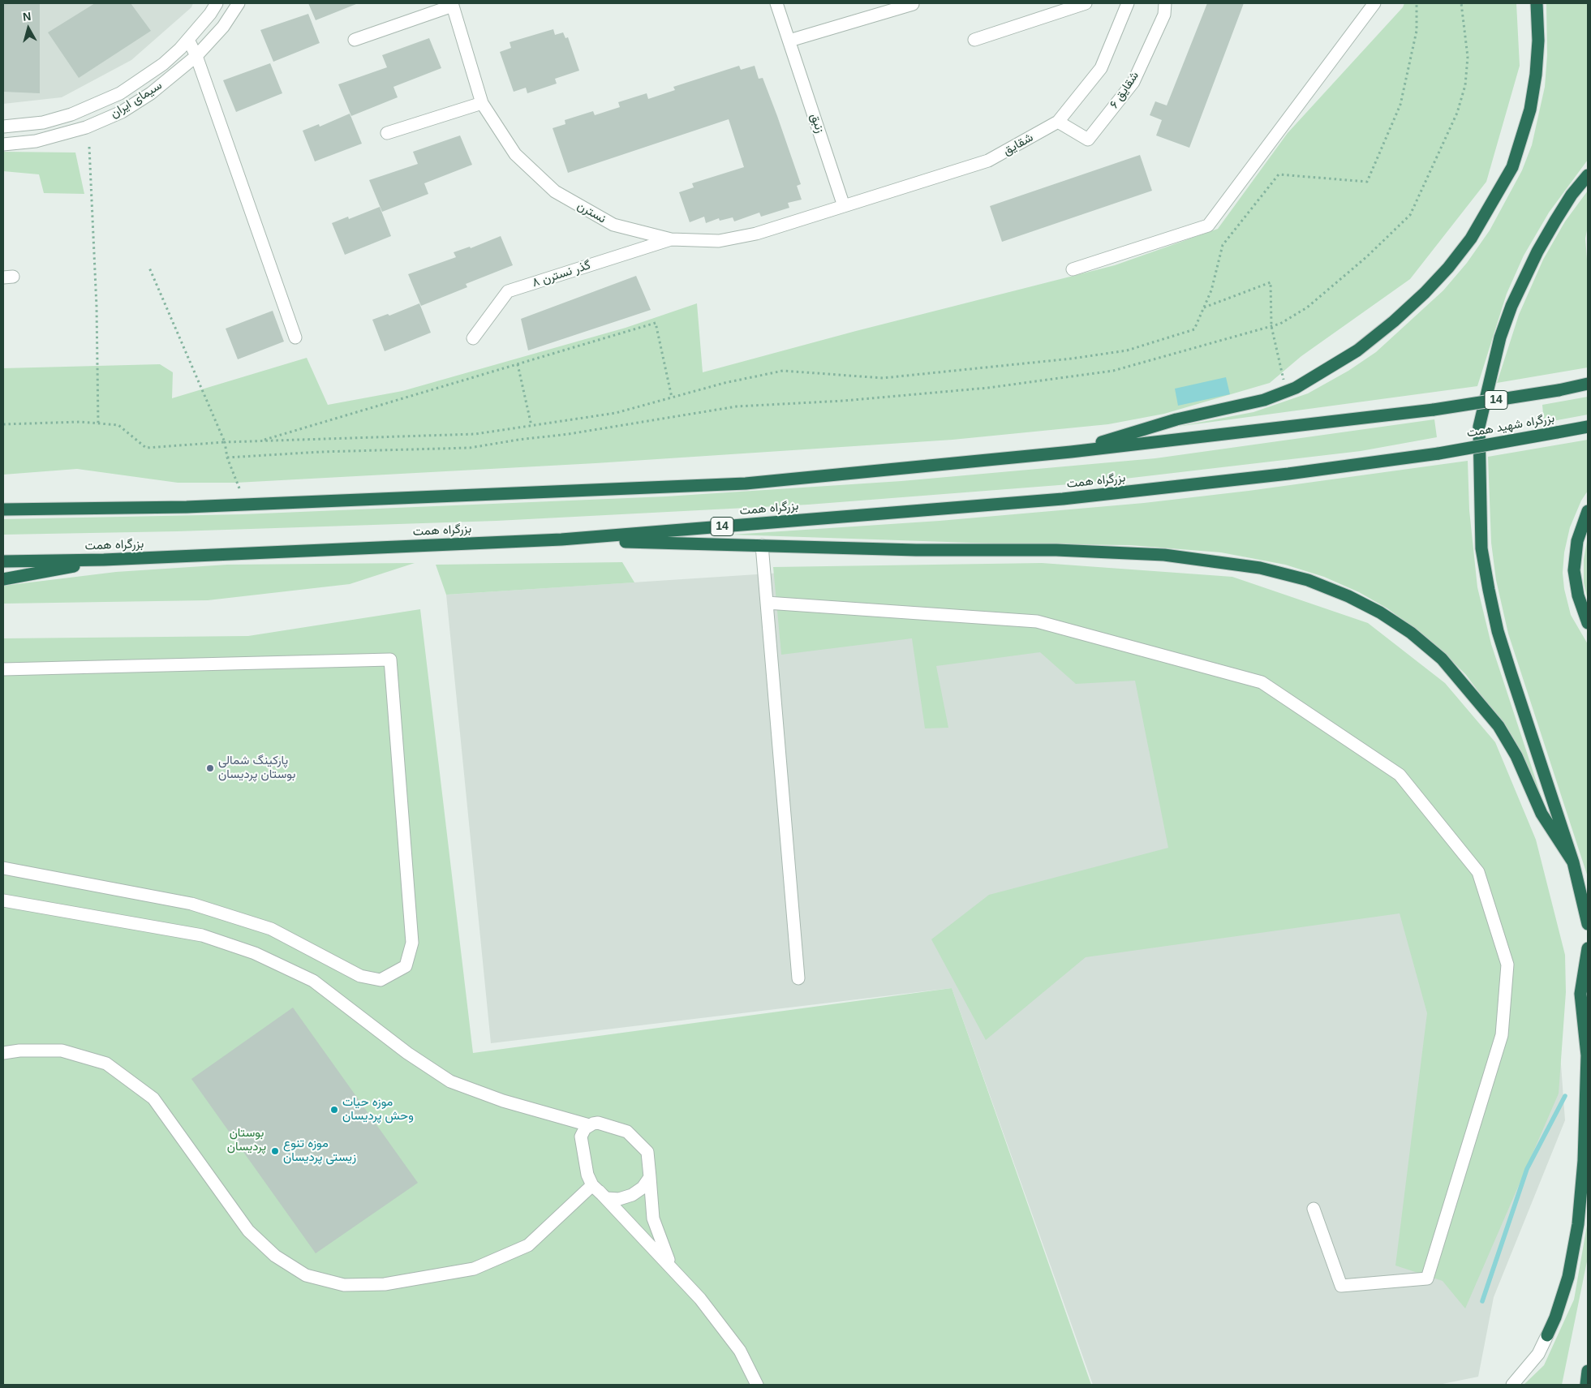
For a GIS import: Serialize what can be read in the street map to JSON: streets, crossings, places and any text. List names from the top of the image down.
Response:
{
  "streets": {
    "highway": ["14", "بزرگراه شهید همت", "بزرگراه همت"],
    "street": [
      "شقایق ۶",
      "سیمای ایران",
      "زنبق",
      "شقایق",
      "نسترن",
      "گذر نسترن ۸"
    ]
  },
  "crossings": [
    ["شقایق ۶", "شقایق"],
    ["زنبق", "شقایق"],
    ["زنبق", "نسترن"],
    ["شقایق", "نسترن"],
    ["نسترن", "گذر نسترن ۸"],
    ["بزرگراه شهید همت", "بزرگراه همت"]
  ],
  "parks": ["بوستان پردیسان"],
  "places": ["پارکینگ شمالی بوستان پردیسان", "موزه حیات وحش پردیسان", "موزه تنوع زیستی پردیسان"],
  "north": "top"
}
